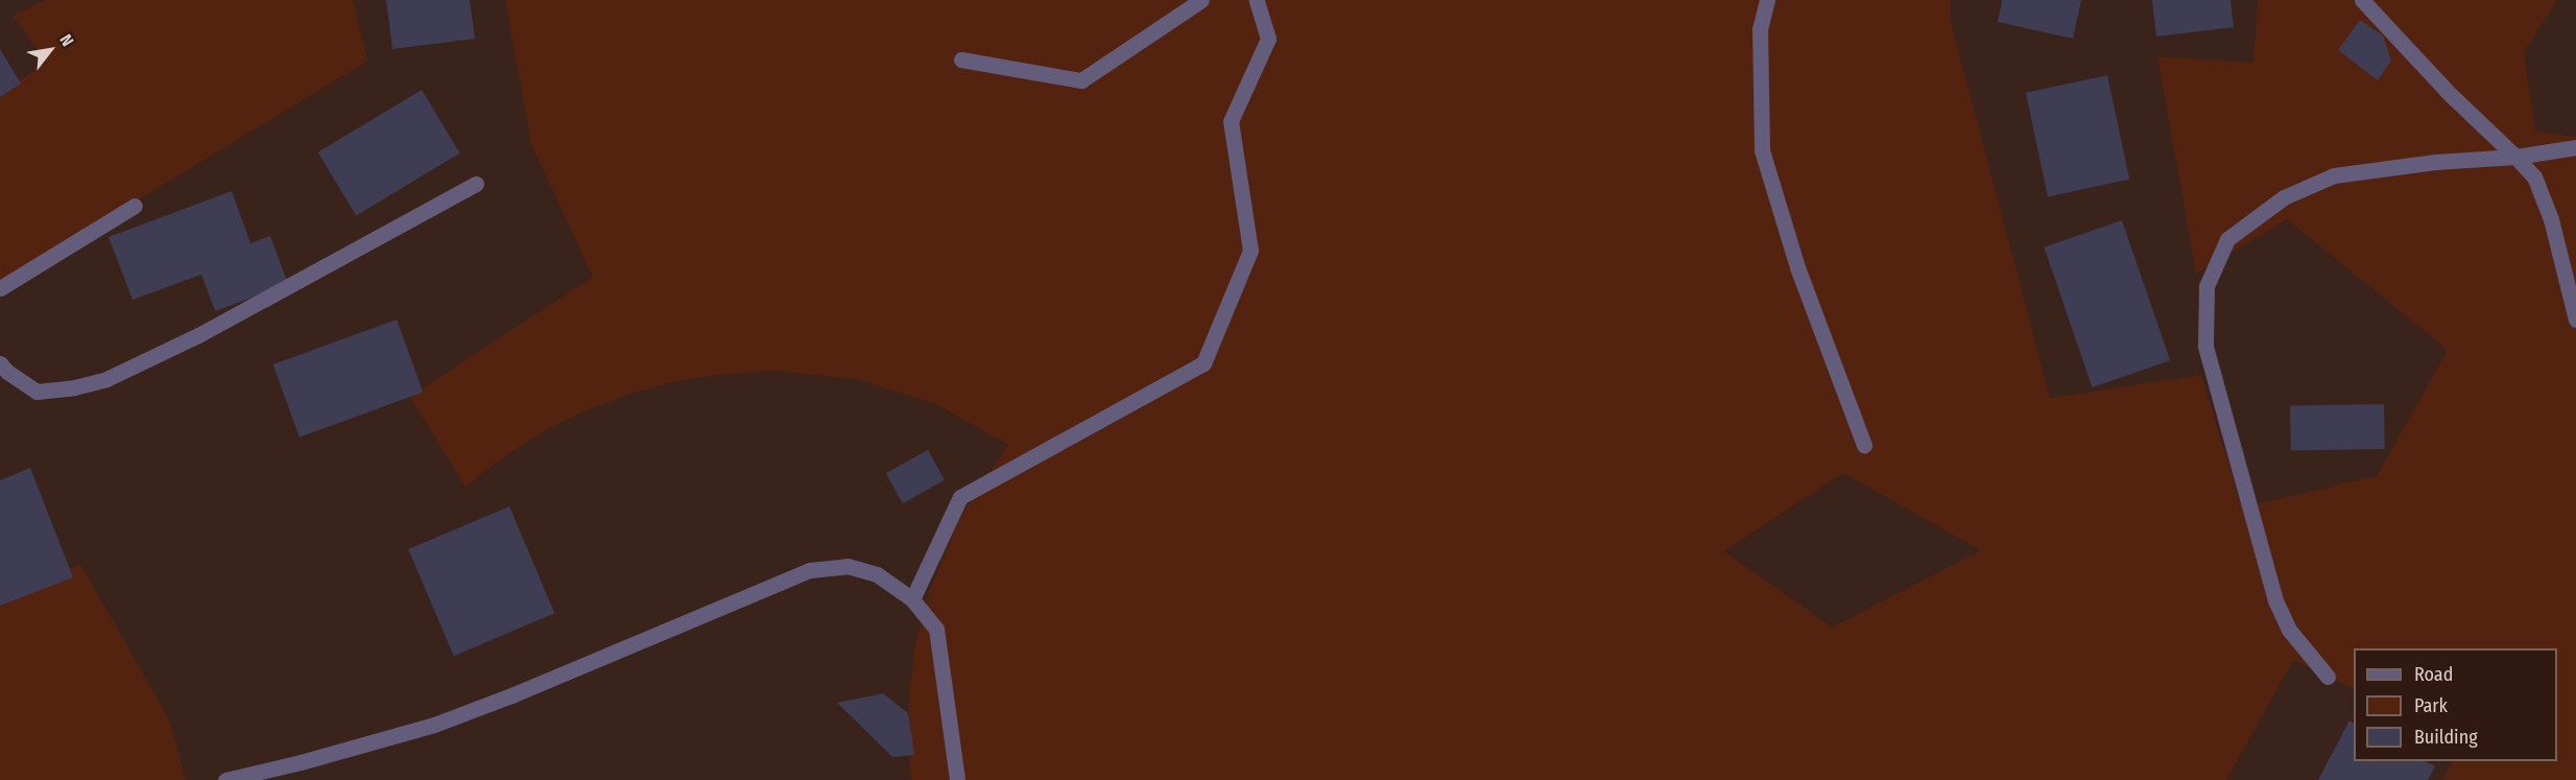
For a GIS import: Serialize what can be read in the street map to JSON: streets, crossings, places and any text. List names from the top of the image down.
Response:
{
  "legend": ["Road", "Park", "Building"],
  "north": "top right"
}
